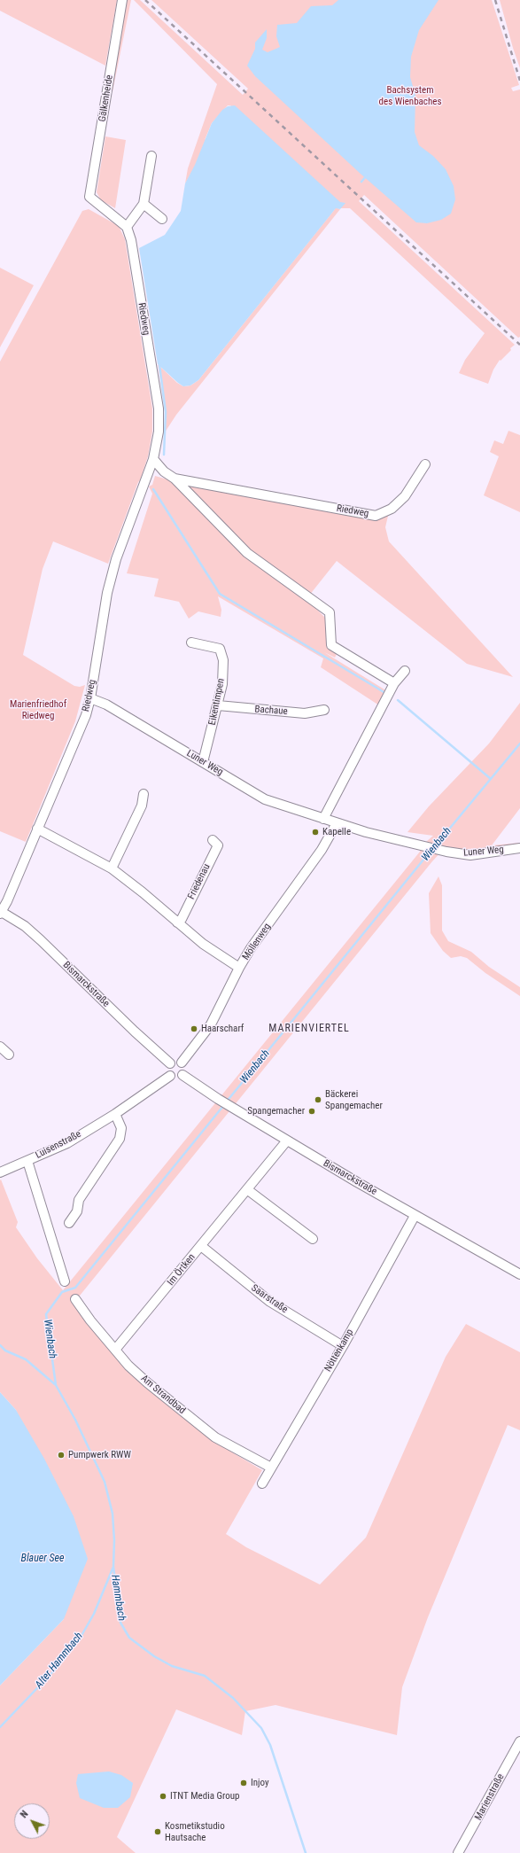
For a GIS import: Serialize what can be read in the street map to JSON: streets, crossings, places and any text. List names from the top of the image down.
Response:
{
  "streets": {
    "street": [
      "Gälkenheide",
      "Riedweg",
      "Eikentimpen",
      "Bachaue",
      "Luner Weg",
      "Friedenau",
      "Möllenweg",
      "Bismarckstraße",
      "Luisenstraße",
      "Im Örtken",
      "Saarstraße",
      "Nöttenkamp",
      "Am Strandbad",
      "Marienstraße"
    ]
  },
  "crossings": [
    ["Gälkenheide", "Riedweg"],
    ["Riedweg", "Luner Weg"],
    ["Riedweg", "Bismarckstraße"],
    ["Eikentimpen", "Bachaue"],
    ["Eikentimpen", "Luner Weg"],
    ["Luner Weg", "Möllenweg"],
    ["Möllenweg", "Bismarckstraße"],
    ["Möllenweg", "Luisenstraße"],
    ["Bismarckstraße", "Luisenstraße"],
    ["Bismarckstraße", "Im Örtken"],
    ["Bismarckstraße", "Nöttenkamp"],
    ["Im Örtken", "Saarstraße"],
    ["Im Örtken", "Am Strandbad"],
    ["Saarstraße", "Nöttenkamp"],
    ["Nöttenkamp", "Am Strandbad"]
  ],
  "districts": ["MARIENVIERTEL"],
  "water": [
    "Wienbach",
    "Blauer See",
    "Hammbach",
    "Alter Hammbach"
  ],
  "parks": ["Bachsystem des Wienbaches", "Marienfriedhof Riedweg"],
  "places": [
    "Kapelle",
    "Haarscharf",
    "Bäckerei Spangemacher",
    "Spangemacher",
    "Pumpwerk RWW",
    "Injoy",
    "ITNT Media Group",
    "Kosmetikstudio Hautsache"
  ],
  "north": "top left"
}
